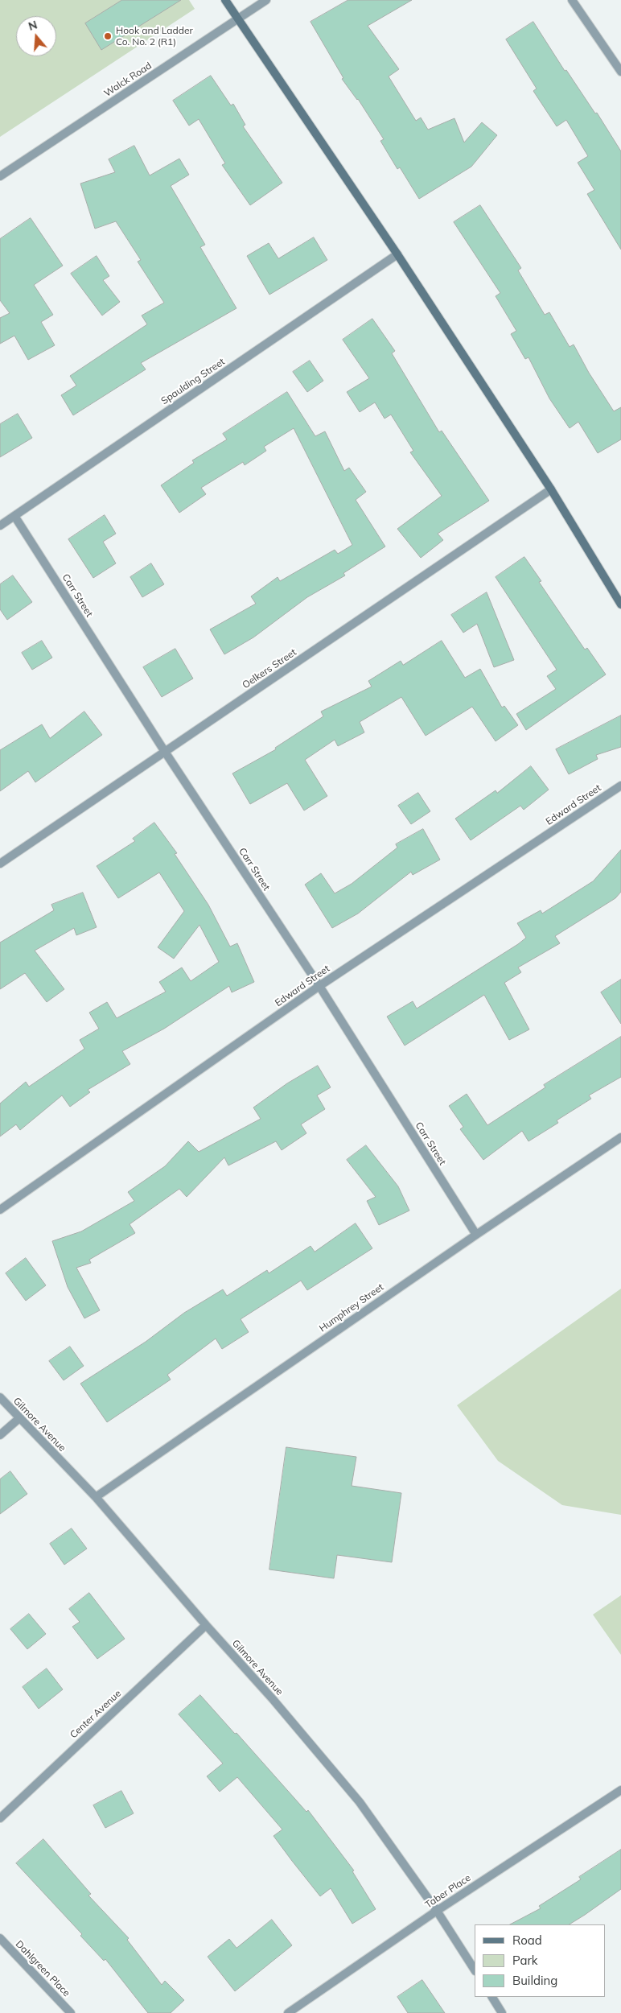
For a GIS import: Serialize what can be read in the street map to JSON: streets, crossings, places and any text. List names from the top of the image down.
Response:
{
  "streets": {
    "street": [
      "Walck Road",
      "Spaulding Street",
      "Carr Street",
      "Oelkers Street",
      "Edward Street",
      "Humphrey Street",
      "Gilmore Avenue",
      "Center Avenue",
      "Taber Place",
      "Dahlgreen Place"
    ]
  },
  "crossings": [
    ["Spaulding Street", "Carr Street"],
    ["Carr Street", "Oelkers Street"],
    ["Carr Street", "Edward Street"],
    ["Carr Street", "Humphrey Street"],
    ["Humphrey Street", "Gilmore Avenue"],
    ["Gilmore Avenue", "Center Avenue"],
    ["Gilmore Avenue", "Taber Place"]
  ],
  "places": ["Hook and Ladder Co. No. 2 (R1)"],
  "legend": ["Road", "Park", "Building"],
  "north": "top"
}
